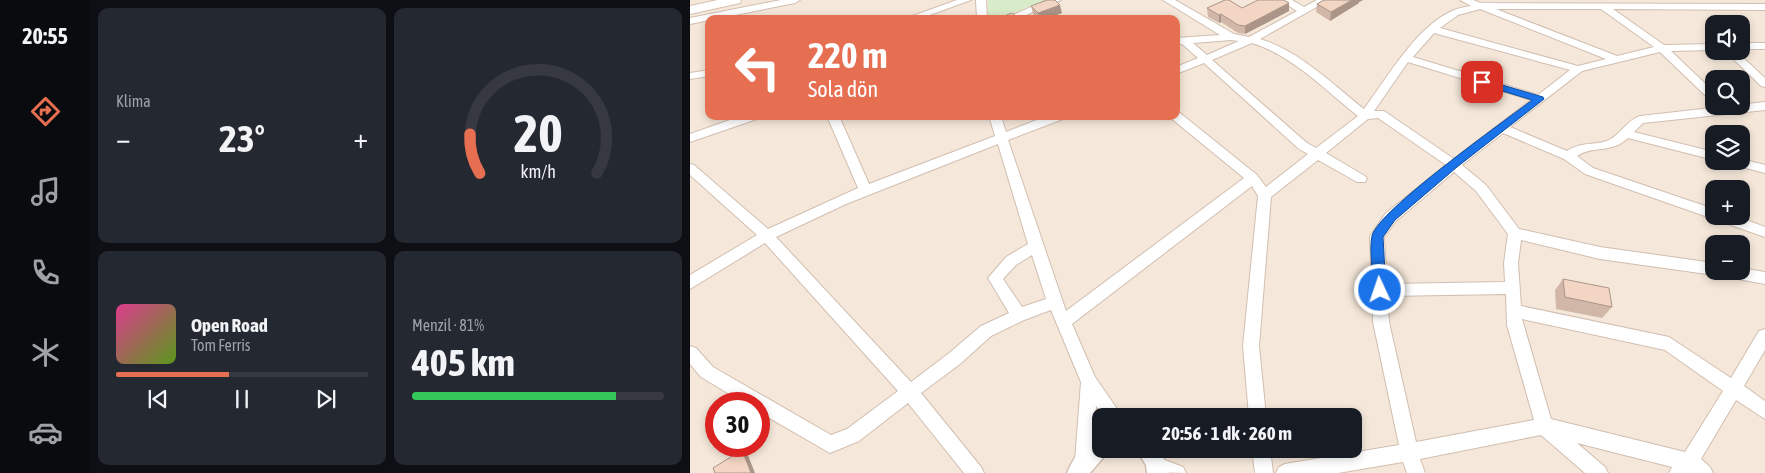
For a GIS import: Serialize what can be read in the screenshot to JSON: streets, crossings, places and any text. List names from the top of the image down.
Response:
{
  "page": {
    "tabs": "20:55",
    "tile": [
      "Klima",
      ["Menzil · 81%", "405 km"]
    ],
    "map_buttons": ["+", "−"],
    "turn": ["220 m", "Sola dön"],
    "heat": ["−", "23°", "+"],
    "song": ["Open Road", "Tom Ferris"],
    "limit": "30",
    "trip": "20:56 · 1 dk · 260 m",
    "gauge": ["20", "km/h"]
  }
}
